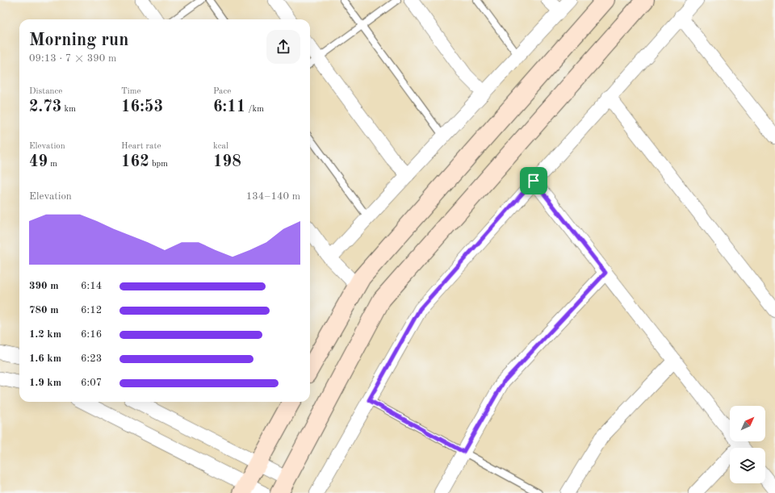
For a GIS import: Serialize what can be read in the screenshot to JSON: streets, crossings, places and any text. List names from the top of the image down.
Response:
{
  "north": "top right",
  "page": {
    "heading": ["Morning run", "09:13 · 7 × 390 m"],
    "stats": [
      ["Distance", "2.73 km"],
      ["Time", "16:53"],
      ["Pace", "6:11 /km"],
      ["Elevation", "49 m"],
      ["Heart rate", "162 bpm"],
      ["kcal", "198"]
    ],
    "chart": ["Elevation", "134–140 m"],
    "list": [
      {
        "name": "390 m",
        "note": "6:14"
      },
      {
        "name": "780 m",
        "note": "6:12"
      },
      {
        "name": "1.2 km",
        "note": "6:16"
      },
      {
        "name": "1.6 km",
        "note": "6:23"
      },
      {
        "name": "1.9 km",
        "note": "6:07"
      }
    ]
  }
}
